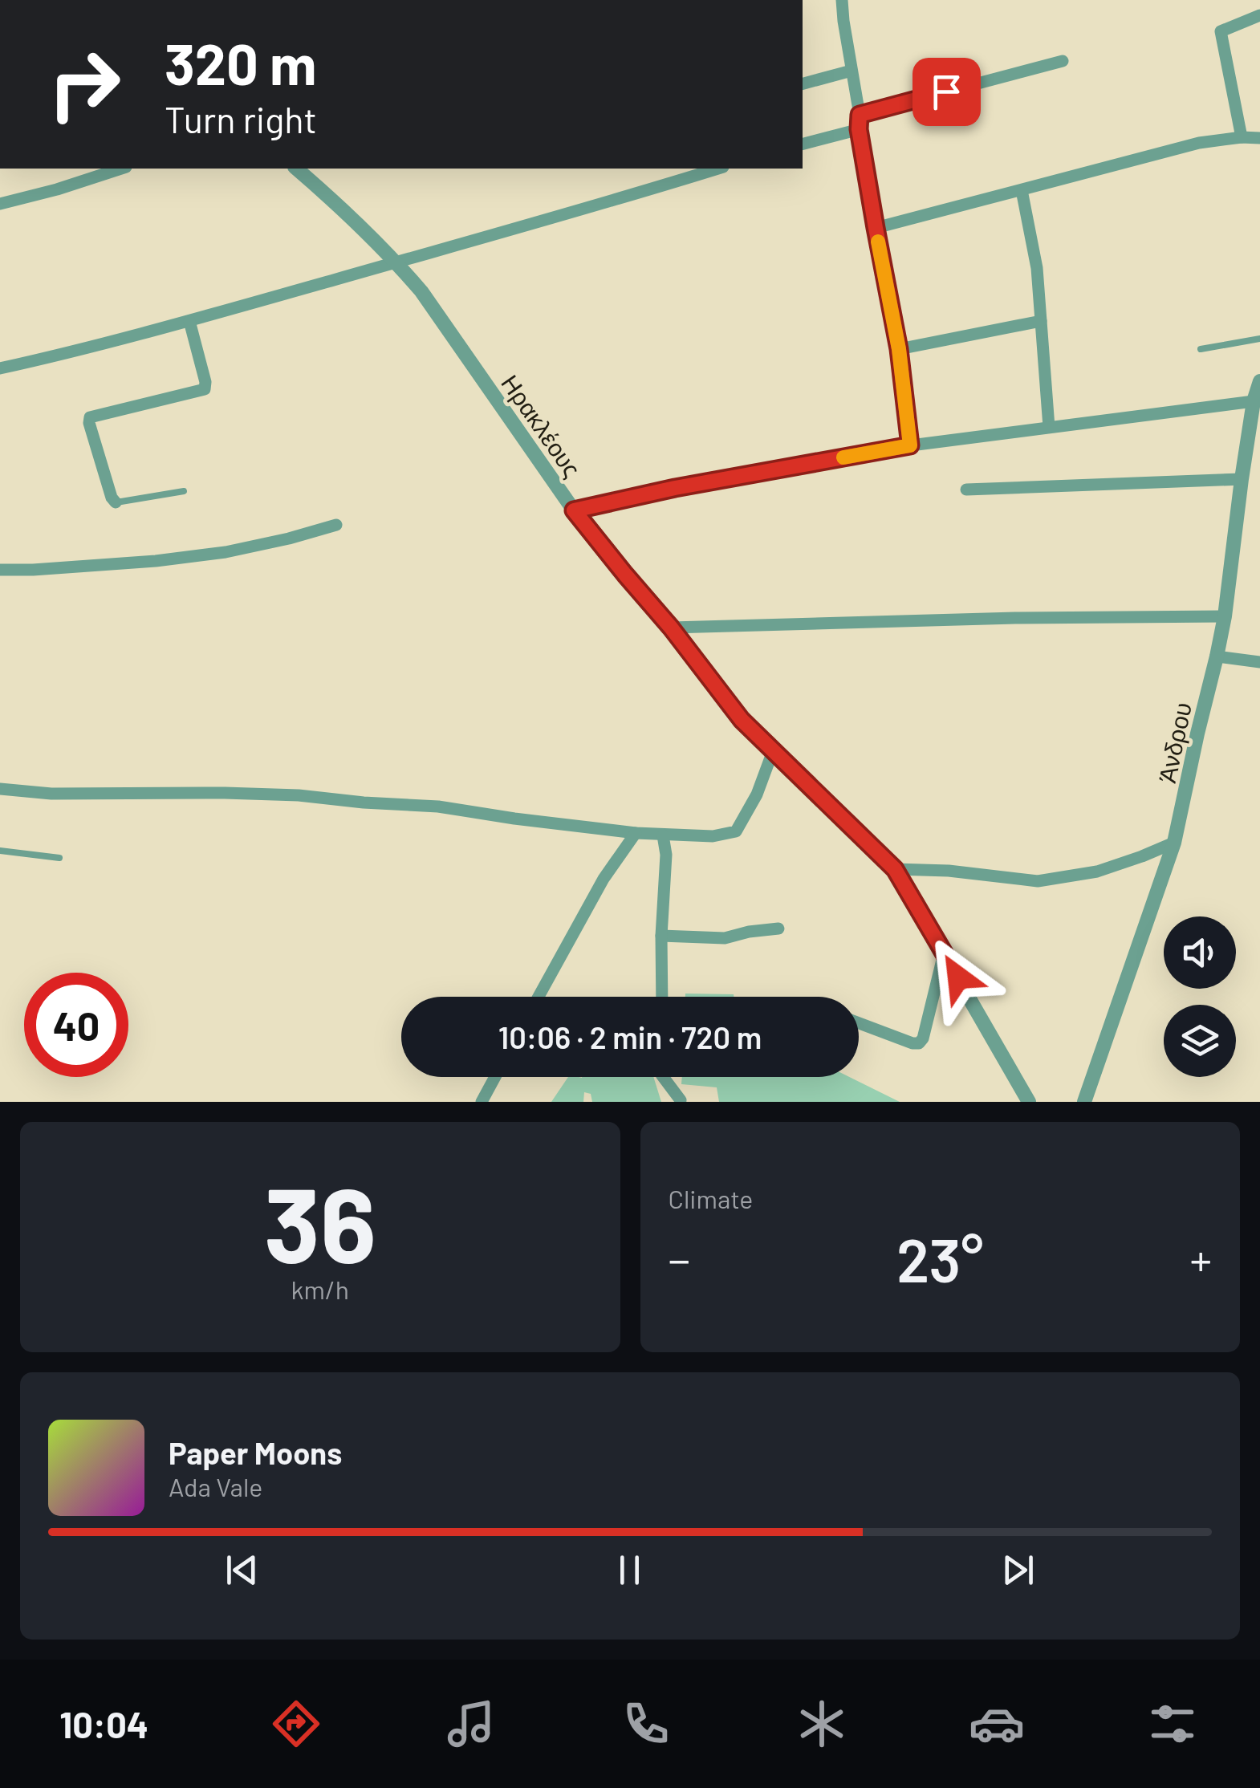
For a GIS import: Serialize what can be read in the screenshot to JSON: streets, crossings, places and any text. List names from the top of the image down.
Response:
{
  "streets": {
    "street": ["Ηρακλέους", "Άνδρου"]
  },
  "page": {
    "turn": ["320 m", "Turn right"],
    "limit": "40",
    "trip": "10:06 · 2 min · 720 m",
    "tile": [
      ["36", "km/h"],
      "Climate"
    ],
    "heat": ["−", "23°", "+"],
    "song": ["Paper Moons", "Ada Vale"],
    "tabs": "10:04"
  }
}
